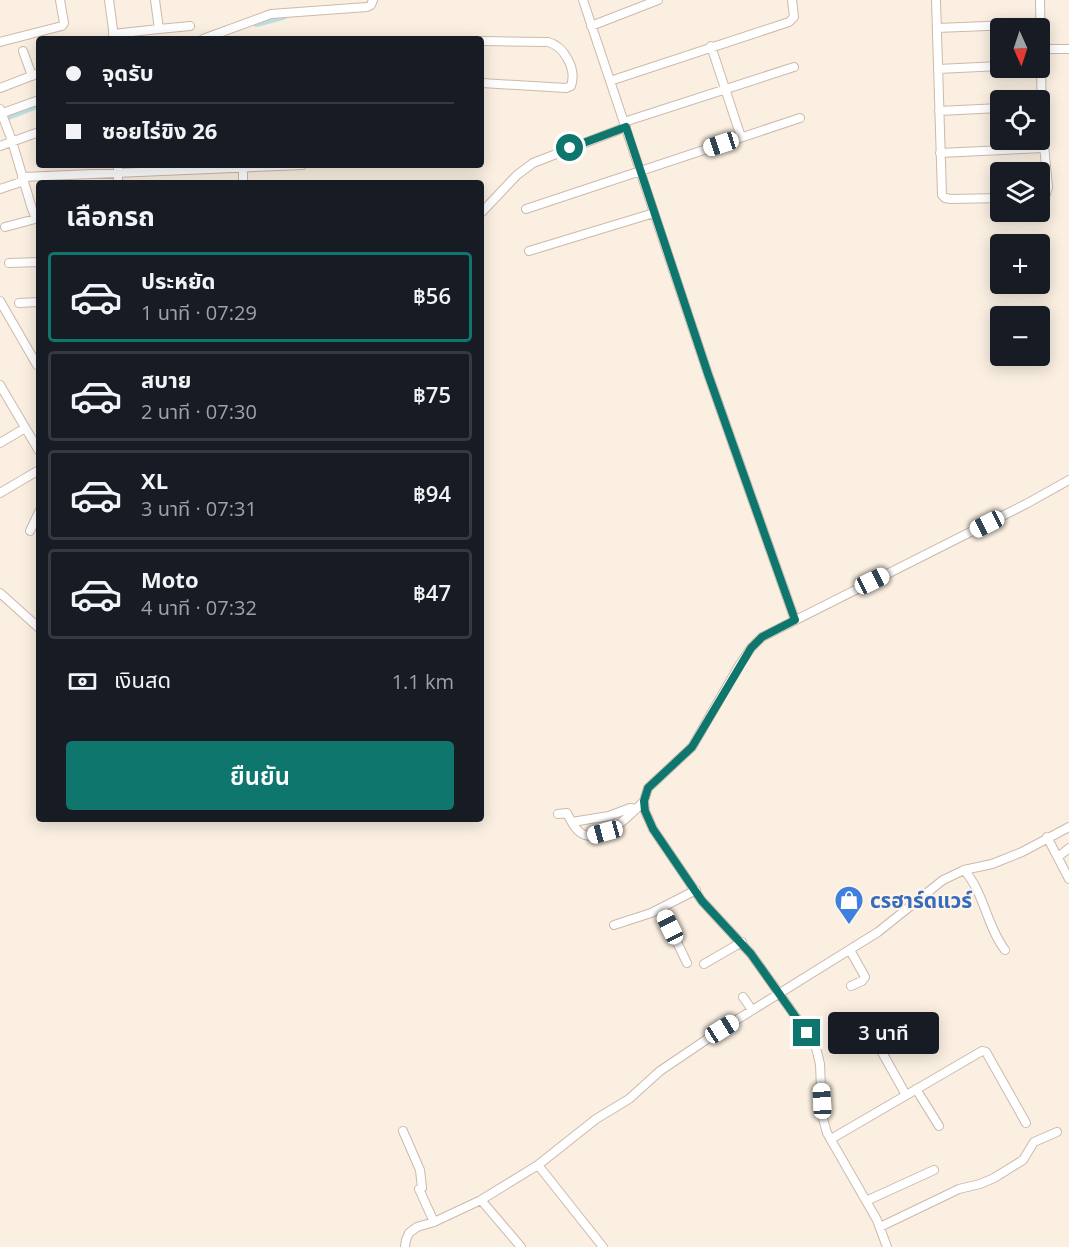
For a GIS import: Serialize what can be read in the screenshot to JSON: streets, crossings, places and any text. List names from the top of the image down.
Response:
{
  "places": {
    "shop": ["csฮาร์ดแวร์"]
  },
  "north": "bottom",
  "page": {
    "map_buttons": ["+", "−"],
    "banner": ["จุดรับ", "ซอยไร่ขิง 26"],
    "heading": "เลือกรถ",
    "list": [
      {
        "name": "ประหยัด",
        "note": "1 นาที · 07:29",
        "value": "฿56"
      },
      {
        "name": "สบาย",
        "note": "2 นาที · 07:30",
        "value": "฿75"
      },
      {
        "name": "XL",
        "note": "3 นาที · 07:31",
        "value": "฿94"
      },
      {
        "name": "Moto",
        "note": "4 นาที · 07:32",
        "value": "฿47"
      }
    ],
    "pay": ["เงินสด", "1.1 km"],
    "buttons": "ยืนยัน",
    "bubble": "3 นาที"
  }
}
